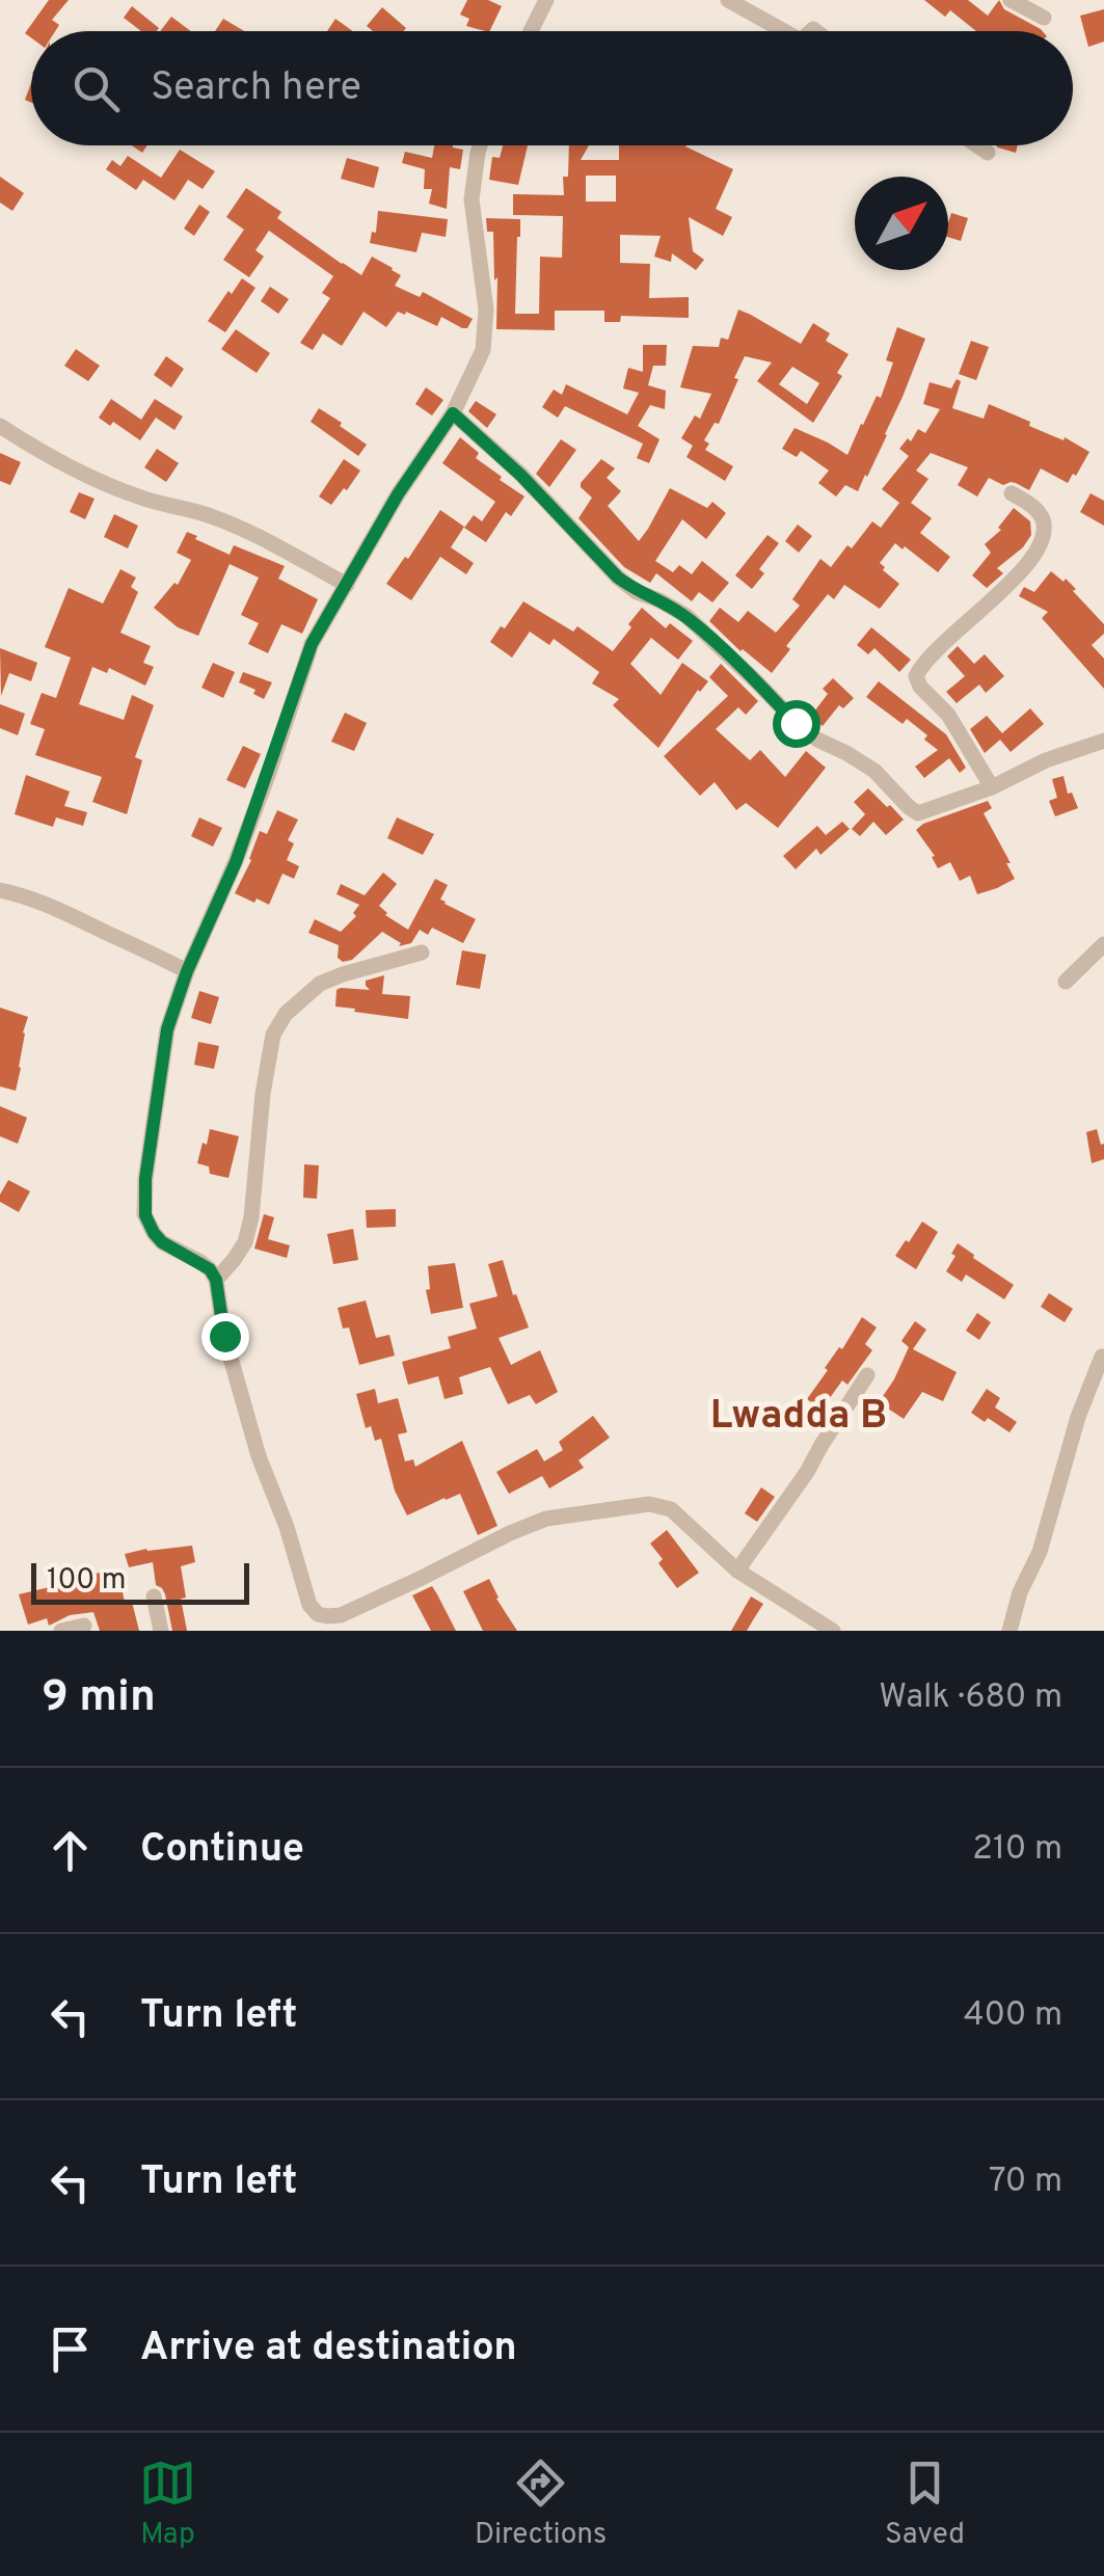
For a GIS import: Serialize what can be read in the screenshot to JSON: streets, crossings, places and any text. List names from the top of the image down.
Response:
{
  "districts": ["Lwadda B"],
  "scale_bar": "100 m",
  "north": "top right",
  "page": {
    "search": "Search here",
    "scale": "100 m",
    "heading": ["9 min", "Walk · 680 m"],
    "list": [
      ["Continue", "210 m"],
      ["Turn left", "400 m"],
      ["Turn left", "70 m"],
      "Arrive at destination"
    ],
    "nav": ["Map", "Directions", "Saved"]
  }
}
